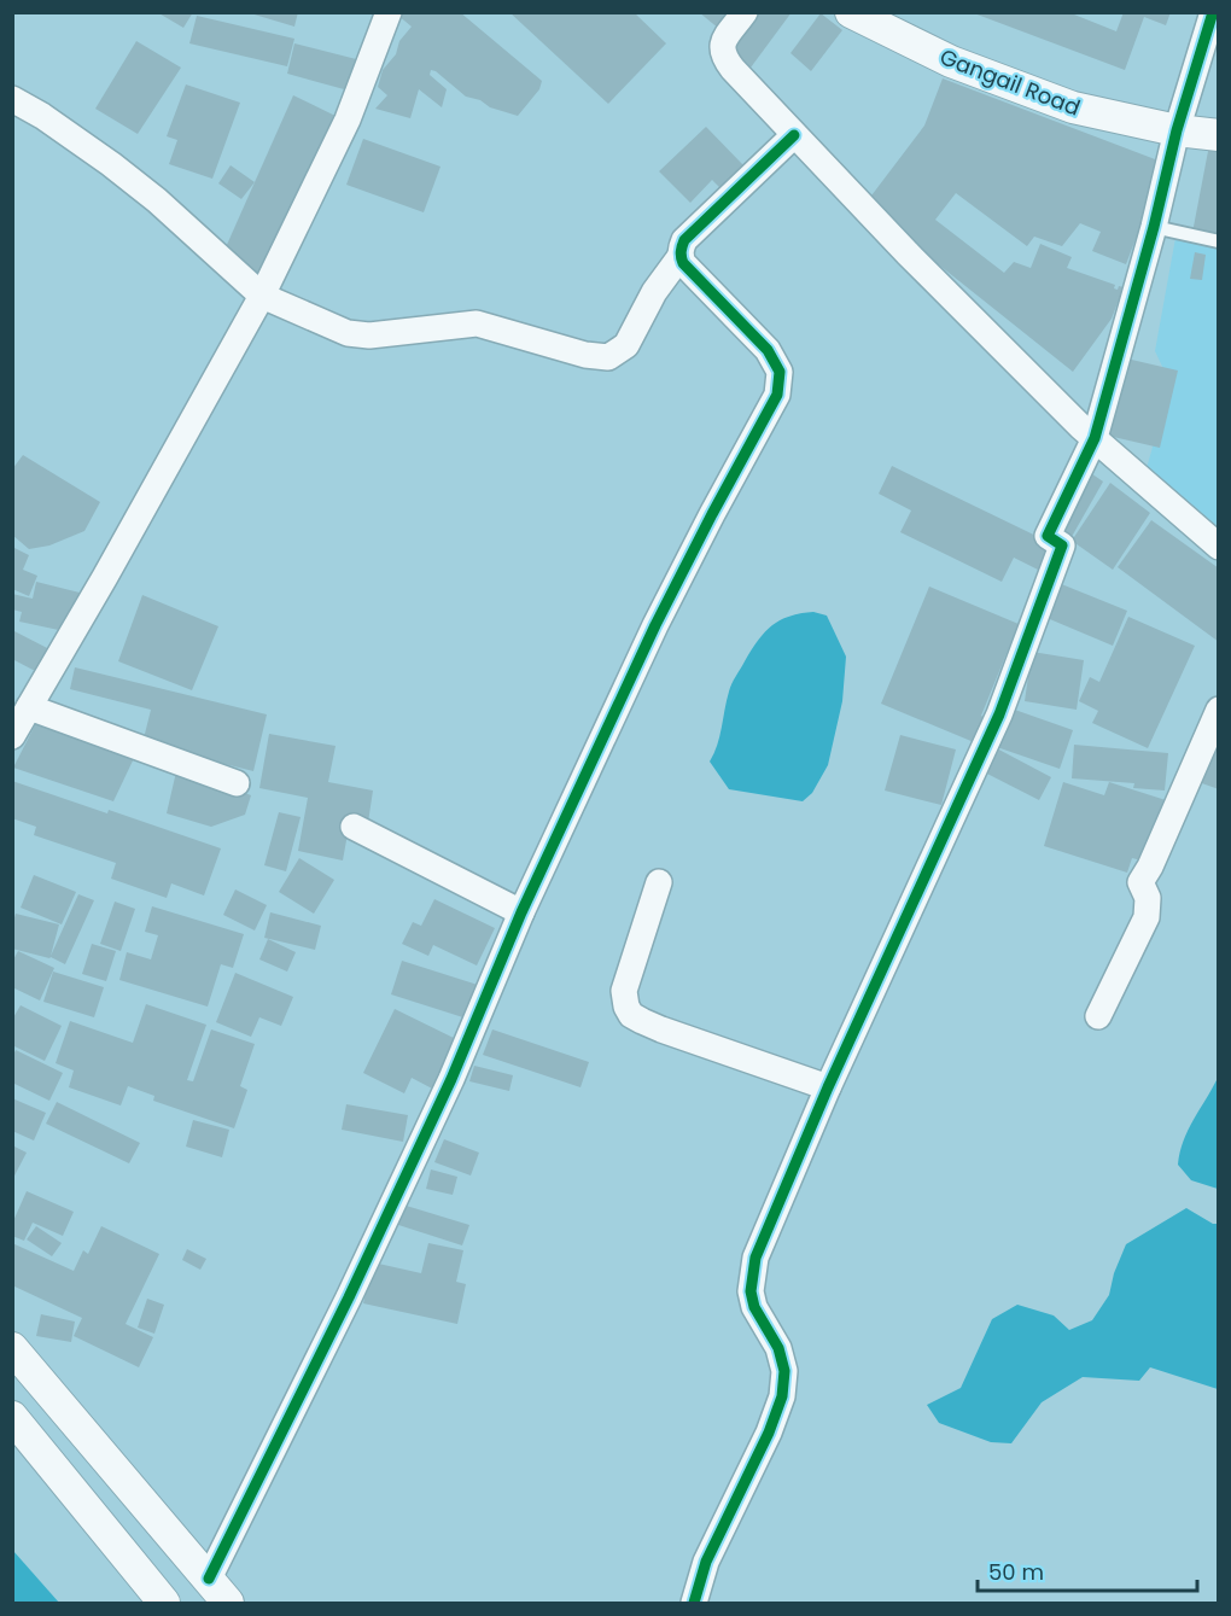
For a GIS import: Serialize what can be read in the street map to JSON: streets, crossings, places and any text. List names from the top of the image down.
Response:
{
  "streets": {
    "street": ["Gangail Road"]
  },
  "scale_bar": "50 m"
}
